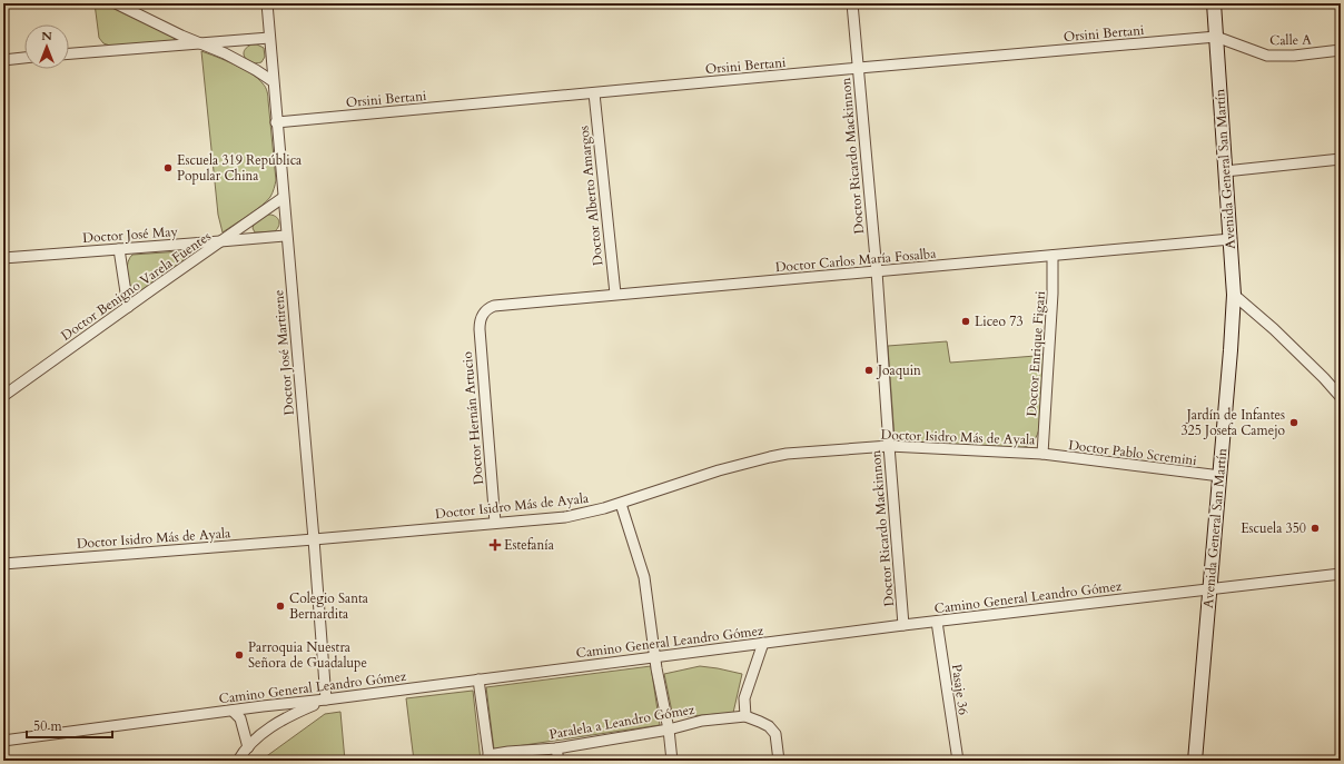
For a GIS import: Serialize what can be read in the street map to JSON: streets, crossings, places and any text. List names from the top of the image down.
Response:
{
  "streets": {
    "main road": ["Avenida General San Martín"],
    "street": [
      "Orsini Bertani",
      "Calle A",
      "Doctor Ricardo Mackinnon",
      "Doctor Alberto Amargos",
      "Doctor José May",
      "Doctor Carlos María Fosalba",
      "Doctor Benigno Varela Fuentes",
      "Doctor José Martirene",
      "Doctor Enrique Figari",
      "Doctor Hernán Artucio",
      "Doctor Isidro Más de Ayala",
      "Doctor Pablo Scremini",
      "Camino General Leandro Gómez",
      "Pasaje 36",
      "Paralela a Leandro Gómez"
    ]
  },
  "crossings": [
    ["Orsini Bertani", "Calle A"],
    ["Orsini Bertani", "Doctor Ricardo Mackinnon"],
    ["Orsini Bertani", "Avenida General San Martín"],
    ["Orsini Bertani", "Doctor Alberto Amargos"],
    ["Orsini Bertani", "Doctor José Martirene"],
    ["Calle A", "Avenida General San Martín"],
    ["Doctor Ricardo Mackinnon", "Doctor Carlos María Fosalba"],
    ["Doctor Ricardo Mackinnon", "Doctor Isidro Más de Ayala"],
    ["Doctor Ricardo Mackinnon", "Camino General Leandro Gómez"],
    ["Avenida General San Martín", "Doctor Carlos María Fosalba"],
    ["Avenida General San Martín", "Doctor Pablo Scremini"],
    ["Avenida General San Martín", "Camino General Leandro Gómez"],
    ["Doctor Alberto Amargos", "Doctor Carlos María Fosalba"],
    ["Doctor José May", "Doctor Benigno Varela Fuentes"],
    ["Doctor José May", "Doctor José Martirene"],
    ["Doctor Carlos María Fosalba", "Doctor Enrique Figari"],
    ["Doctor Carlos María Fosalba", "Doctor Hernán Artucio"],
    ["Doctor Benigno Varela Fuentes", "Doctor José Martirene"],
    ["Doctor José Martirene", "Doctor Isidro Más de Ayala"],
    ["Doctor José Martirene", "Camino General Leandro Gómez"],
    ["Doctor Enrique Figari", "Doctor Isidro Más de Ayala"],
    ["Doctor Enrique Figari", "Doctor Pablo Scremini"],
    ["Doctor Hernán Artucio", "Doctor Isidro Más de Ayala"],
    ["Doctor Isidro Más de Ayala", "Doctor Pablo Scremini"],
    ["Camino General Leandro Gómez", "Pasaje 36"]
  ],
  "places": {
    "other": [
      "Escuela 319 República Popular China",
      "Liceo 73",
      "Joaquin",
      "Jardín de Infantes 325 Josefa Camejo",
      "Escuela 350",
      "Colegio Santa Bernardita",
      "Parroquia Nuestra Señora de Guadalupe"
    ],
    "health": ["Estefanía"]
  },
  "scale_bar": "50 m",
  "north": "top"
}
